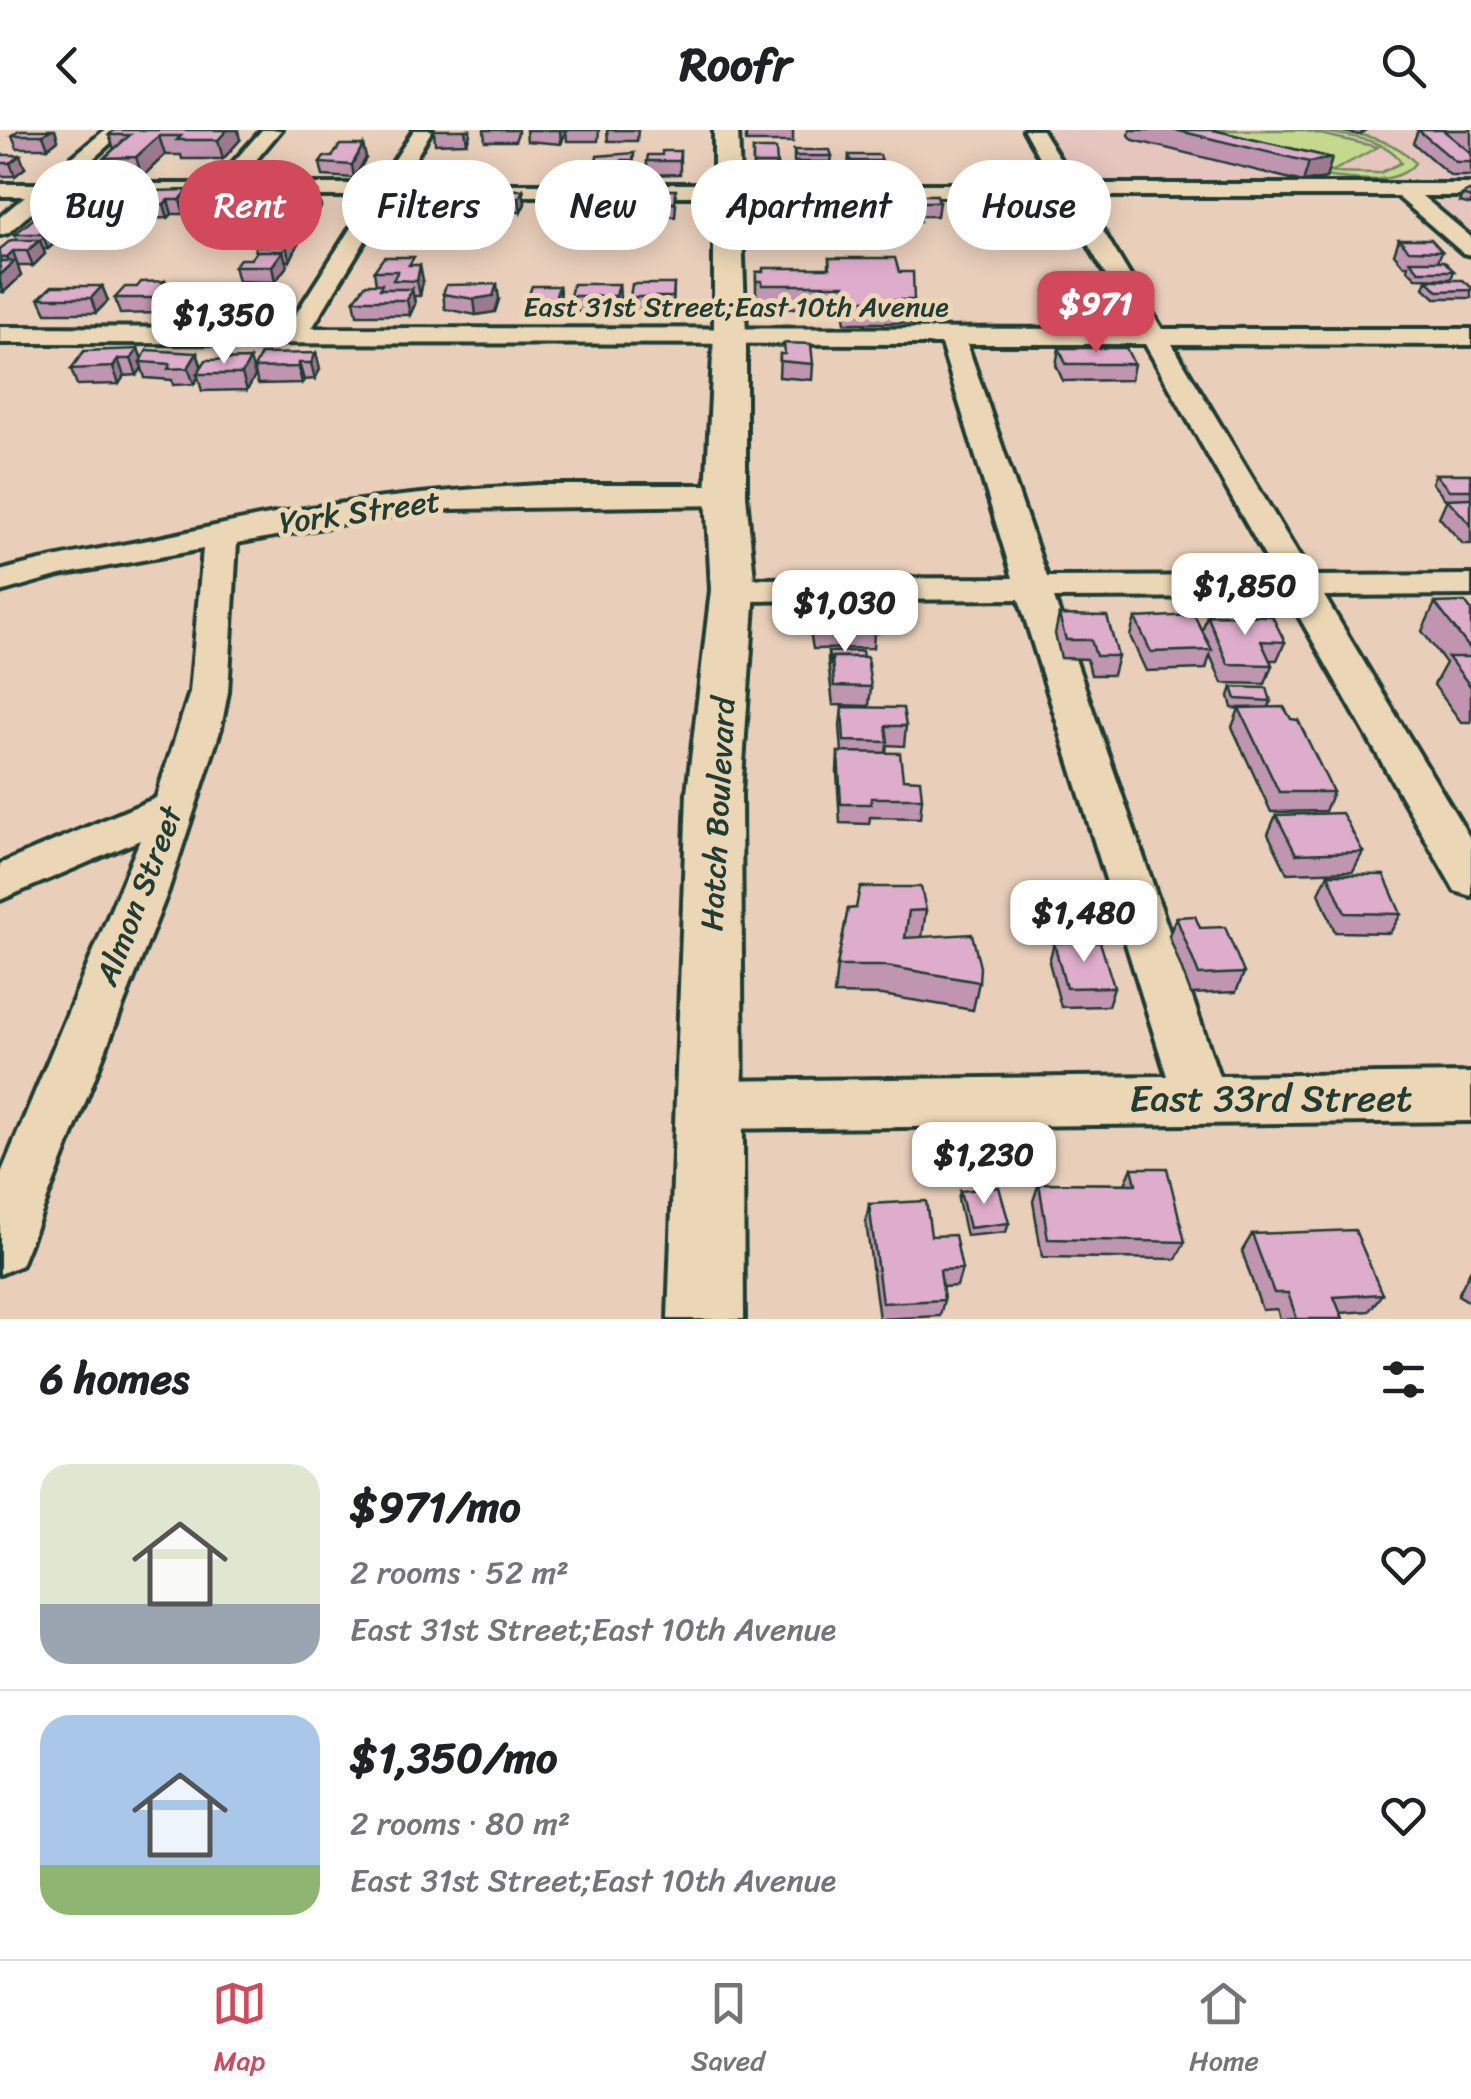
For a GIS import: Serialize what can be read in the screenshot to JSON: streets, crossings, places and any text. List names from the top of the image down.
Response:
{
  "streets": {
    "main road": ["Hatch Boulevard"],
    "street": [
      "East 31st Street;East 10th Avenue",
      "York Street",
      "Almon Street",
      "East 33rd Street"
    ]
  },
  "crossings": [
    ["East 31st Street;East 10th Avenue", "Hatch Boulevard"],
    ["York Street", "Hatch Boulevard"],
    ["York Street", "Almon Street"],
    ["Hatch Boulevard", "East 33rd Street"]
  ],
  "page": {
    "header": "Roofr",
    "chip": [
      "Buy",
      "Rent",
      "Filters",
      "New",
      "Apartment",
      "House"
    ],
    "price": [
      "$971",
      "$1,350",
      "$1,850",
      "$1,030",
      "$1,480",
      "$1,230"
    ],
    "heading": "6 homes",
    "list": [
      {
        "name": "$971/mo",
        "note": "2 rooms · 52 m² · East 31st Street;East 10th Avenue"
      },
      {
        "name": "$1,350/mo",
        "note": "2 rooms · 80 m² · East 31st Street;East 10th Avenue"
      }
    ],
    "tabs": ["Map", "Saved", "Home"]
  }
}
